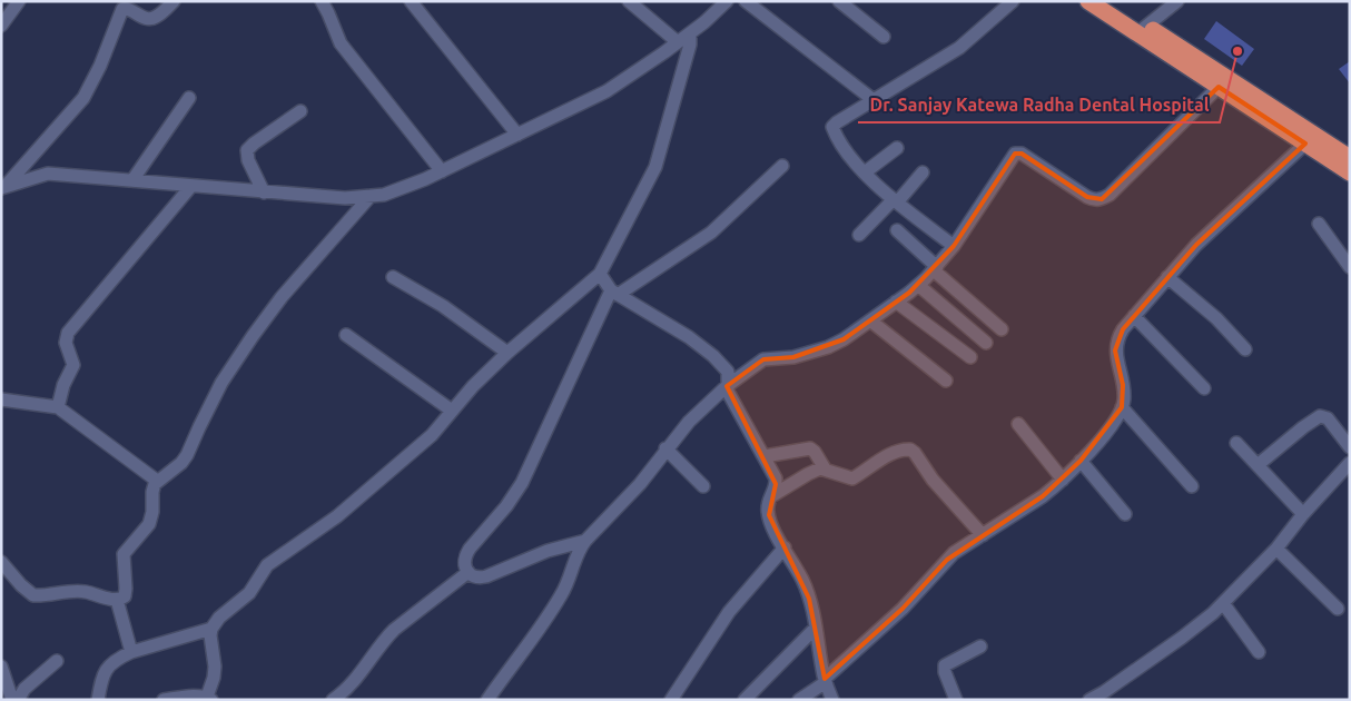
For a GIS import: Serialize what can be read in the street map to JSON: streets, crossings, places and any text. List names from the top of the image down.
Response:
{
  "places": ["Dr. Sanjay Katewa Radha Dental Hospital"]
}
